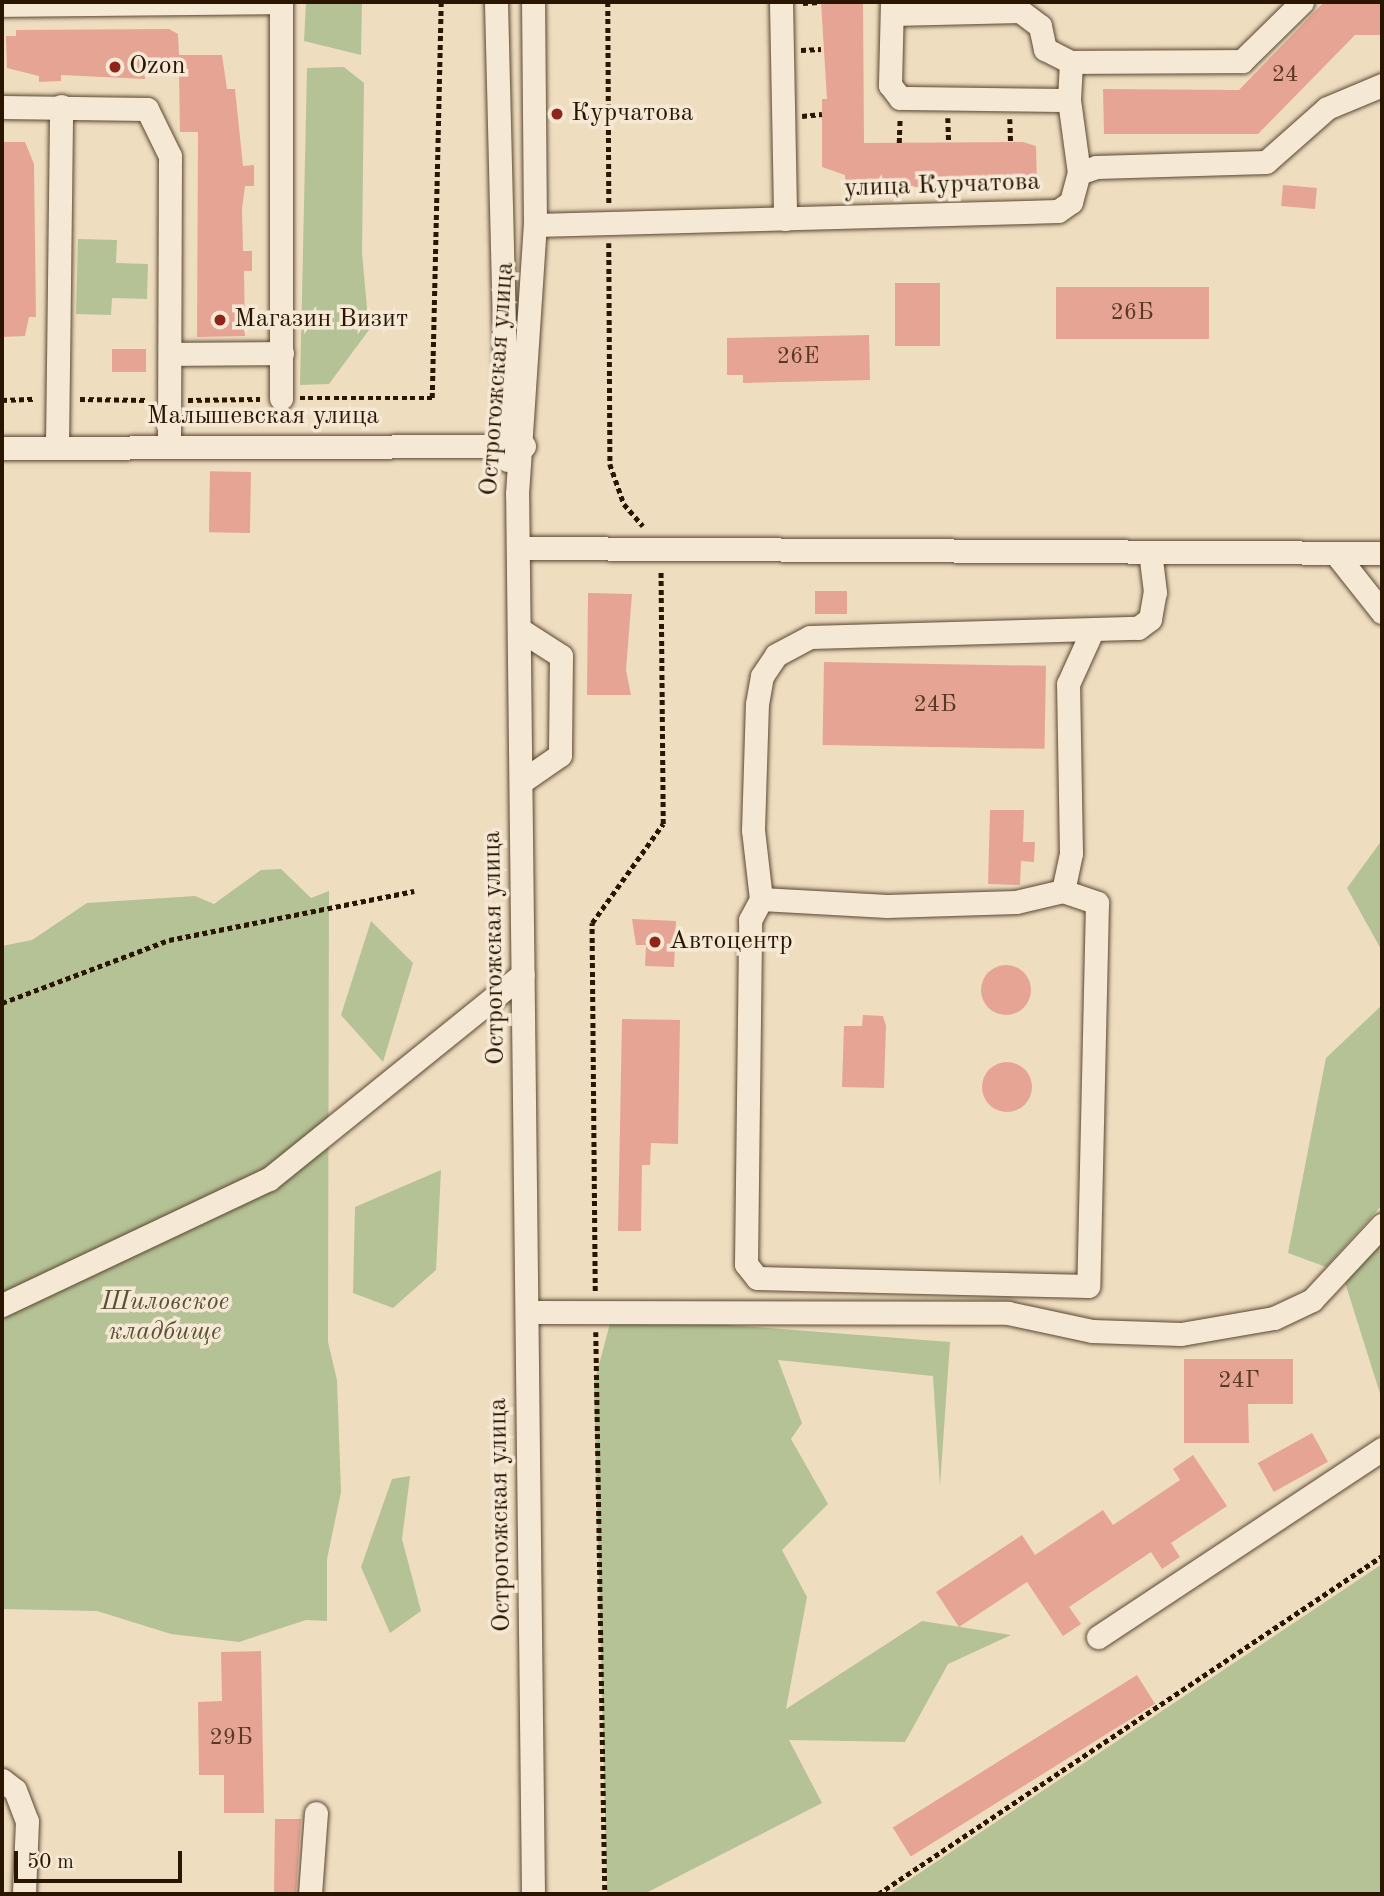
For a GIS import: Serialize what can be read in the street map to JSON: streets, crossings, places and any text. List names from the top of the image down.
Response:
{
  "streets": {
    "street": ["улица Курчатова", "Острогожская улица", "Малышевская улица"]
  },
  "crossings": [
    ["улица Курчатова", "Острогожская улица"],
    ["Острогожская улица", "Малышевская улица"]
  ],
  "parks": ["Шиловское кладбище"],
  "places": [
    "Ozon",
    "Курчатова",
    "Магазин Визит",
    "Автоцентр"
  ],
  "house_numbers": [
    "24",
    "26Б",
    "26Е",
    "24Б",
    "24Г",
    "29Б"
  ],
  "scale_bar": "50 m"
}
